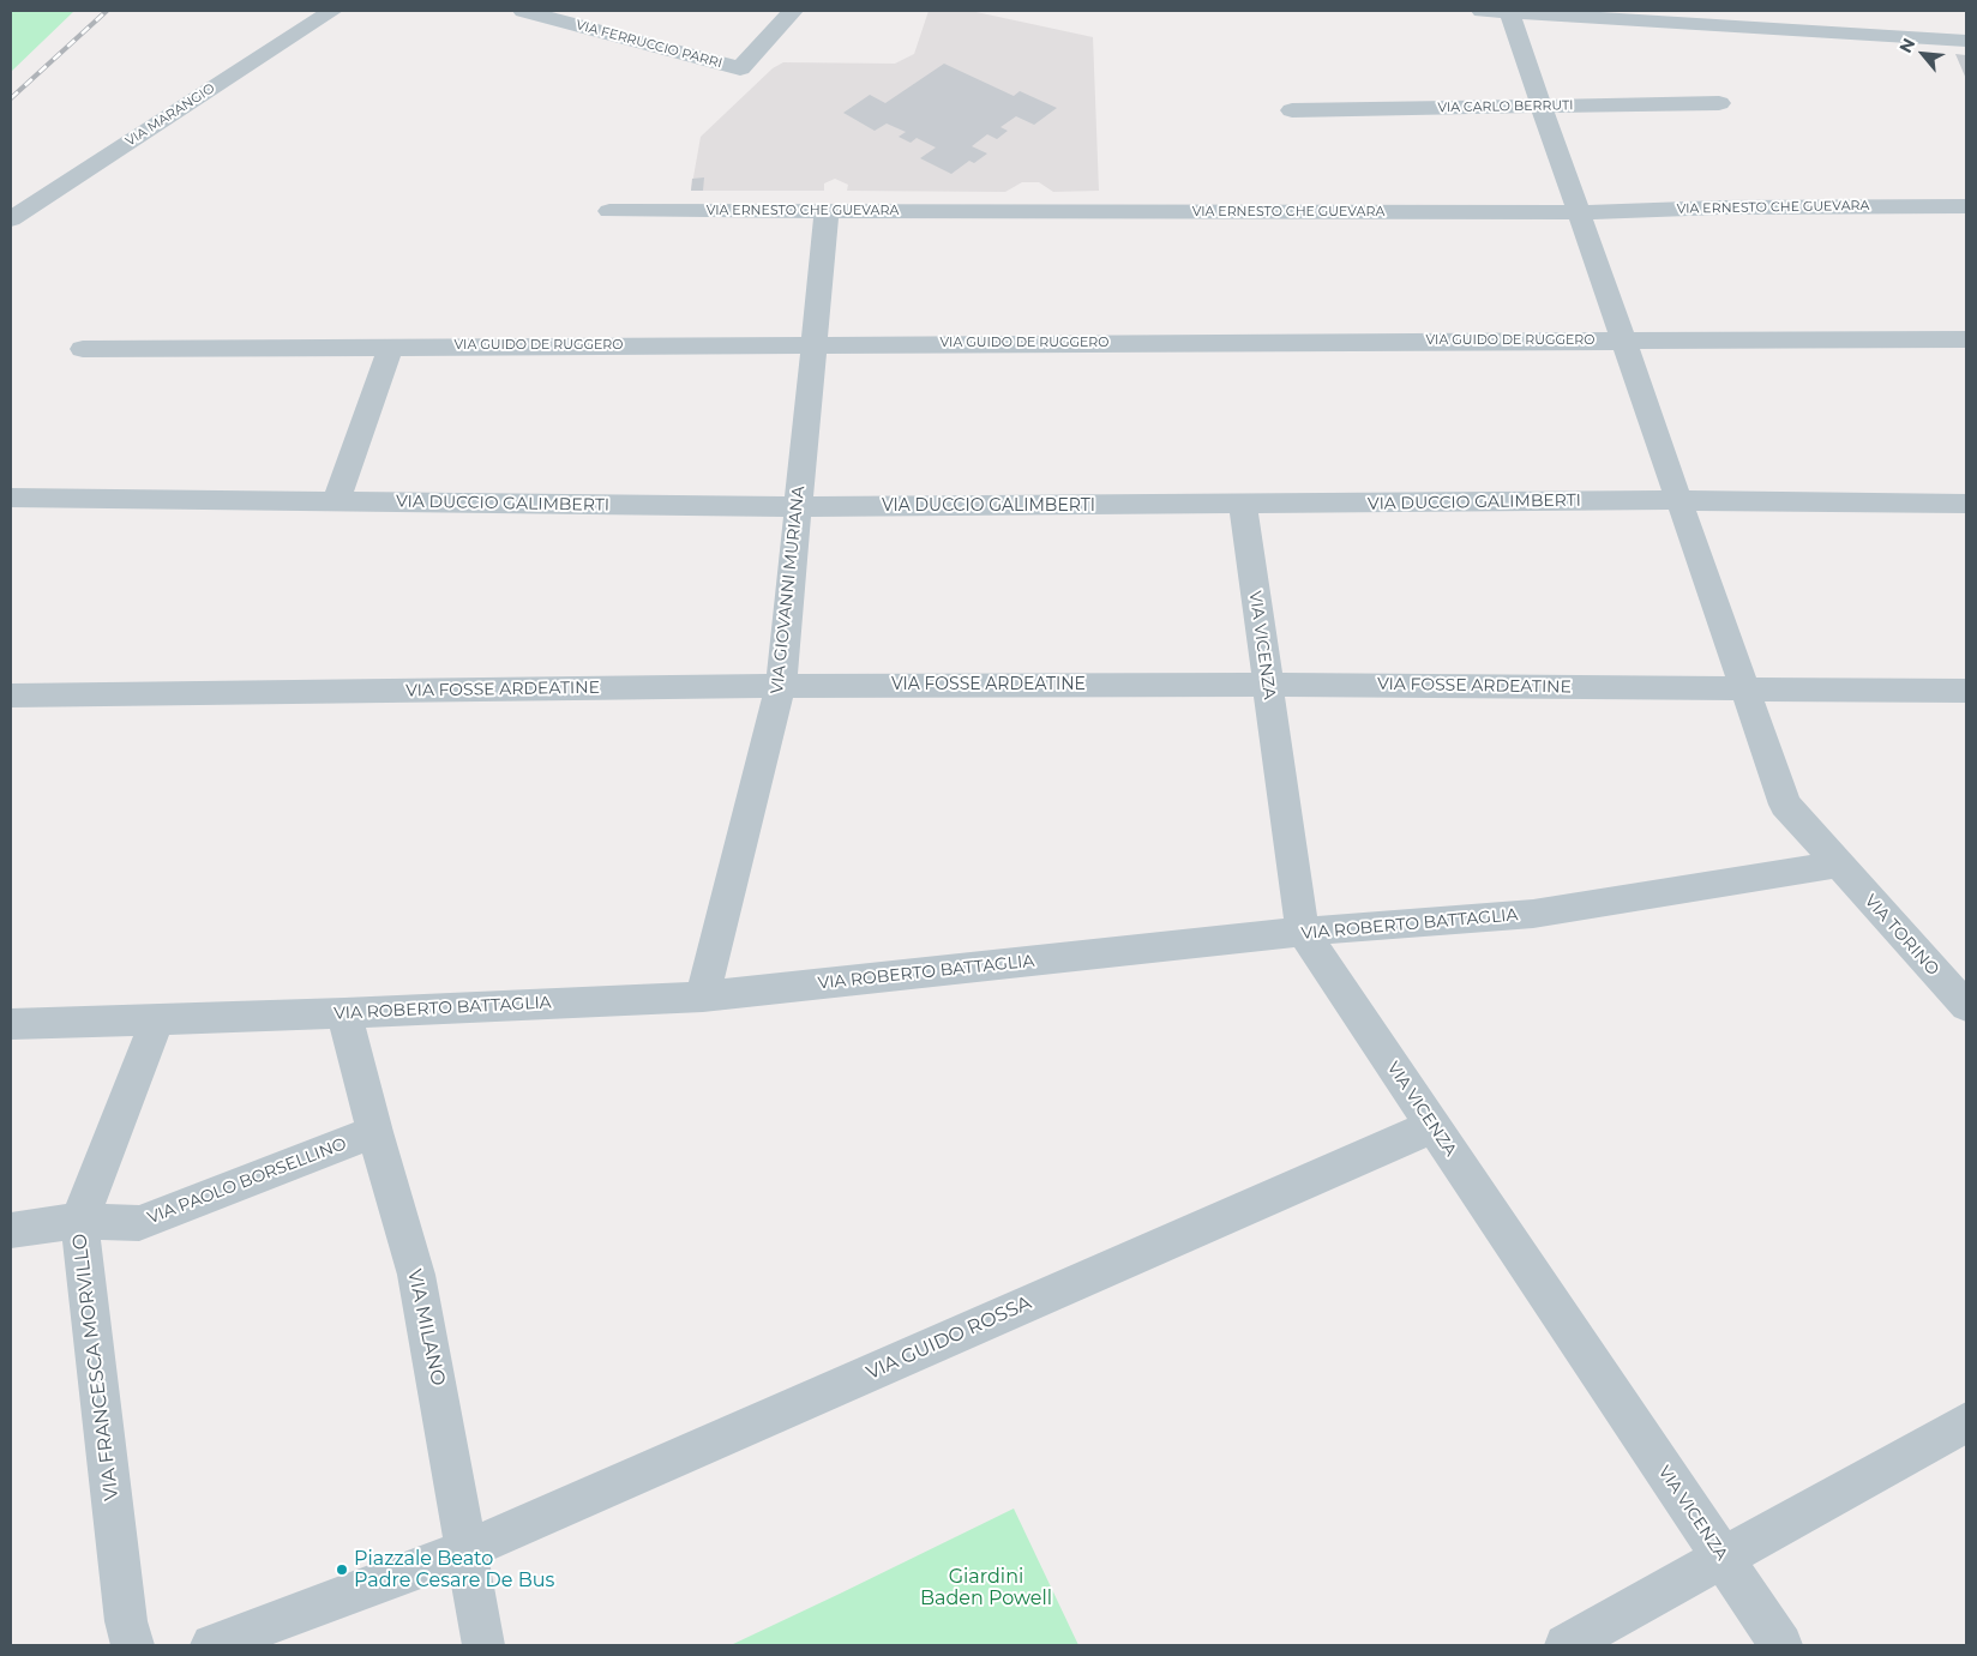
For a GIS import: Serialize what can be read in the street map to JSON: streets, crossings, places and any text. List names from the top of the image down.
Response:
{
  "streets": {
    "street": [
      "VIA FERRUCCIO PARRI",
      "VIA CARLO BERRUTI",
      "VIA MARANGIO",
      "VIA ERNESTO CHE GUEVARA",
      "VIA GUIDO DE RUGGERO",
      "VIA DUCCIO GALIMBERTI",
      "VIA GIOVANNI MURIANA",
      "VIA VICENZA",
      "VIA FOSSE ARDEATINE",
      "VIA ROBERTO BATTAGLIA",
      "VIA TORINO",
      "VIA PAOLO BORSELLINO",
      "VIA MILANO",
      "VIA GUIDO ROSSA",
      "VIA FRANCESCA MORVILLO"
    ]
  },
  "crossings": [
    ["VIA CARLO BERRUTI", "VIA TORINO"],
    ["VIA ERNESTO CHE GUEVARA", "VIA GIOVANNI MURIANA"],
    ["VIA ERNESTO CHE GUEVARA", "VIA TORINO"],
    ["VIA GUIDO DE RUGGERO", "VIA GIOVANNI MURIANA"],
    ["VIA GUIDO DE RUGGERO", "VIA TORINO"],
    ["VIA DUCCIO GALIMBERTI", "VIA GIOVANNI MURIANA"],
    ["VIA DUCCIO GALIMBERTI", "VIA VICENZA"],
    ["VIA DUCCIO GALIMBERTI", "VIA TORINO"],
    ["VIA GIOVANNI MURIANA", "VIA FOSSE ARDEATINE"],
    ["VIA GIOVANNI MURIANA", "VIA ROBERTO BATTAGLIA"],
    ["VIA VICENZA", "VIA FOSSE ARDEATINE"],
    ["VIA VICENZA", "VIA ROBERTO BATTAGLIA"],
    ["VIA VICENZA", "VIA GUIDO ROSSA"],
    ["VIA FOSSE ARDEATINE", "VIA TORINO"],
    ["VIA ROBERTO BATTAGLIA", "VIA TORINO"],
    ["VIA ROBERTO BATTAGLIA", "VIA MILANO"],
    ["VIA ROBERTO BATTAGLIA", "VIA FRANCESCA MORVILLO"],
    ["VIA PAOLO BORSELLINO", "VIA MILANO"],
    ["VIA PAOLO BORSELLINO", "VIA FRANCESCA MORVILLO"],
    ["VIA MILANO", "VIA GUIDO ROSSA"]
  ],
  "parks": ["Giardini Baden Powell"],
  "places": ["Piazzale Beato Padre Cesare De Bus"],
  "north": "top left"
}
